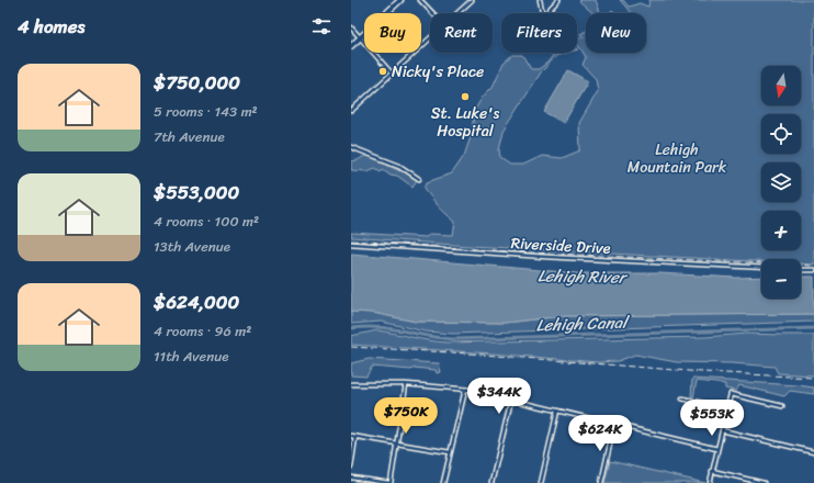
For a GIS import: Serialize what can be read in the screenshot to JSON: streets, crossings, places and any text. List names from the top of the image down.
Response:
{
  "streets": {
    "street": ["Riverside Drive"]
  },
  "water": ["Lehigh River", "Lehigh Canal"],
  "parks": ["Lehigh Mountain Park"],
  "places": ["Nicky's Place", "St. Luke's Hospital"],
  "north": "bottom",
  "page": {
    "heading": "4 homes",
    "chip": [
      "Buy",
      "Rent",
      "Filters",
      "New"
    ],
    "list": [
      {
        "name": "$750,000",
        "note": "5 rooms · 143 m² · 7th Avenue"
      },
      {
        "name": "$553,000",
        "note": "4 rooms · 100 m² · 13th Avenue"
      },
      {
        "name": "$624,000",
        "note": "4 rooms · 96 m² · 11th Avenue"
      }
    ],
    "map_buttons": ["+", "−"],
    "price": [
      "$344K",
      "$750K",
      "$553K",
      "$624K"
    ]
  }
}
